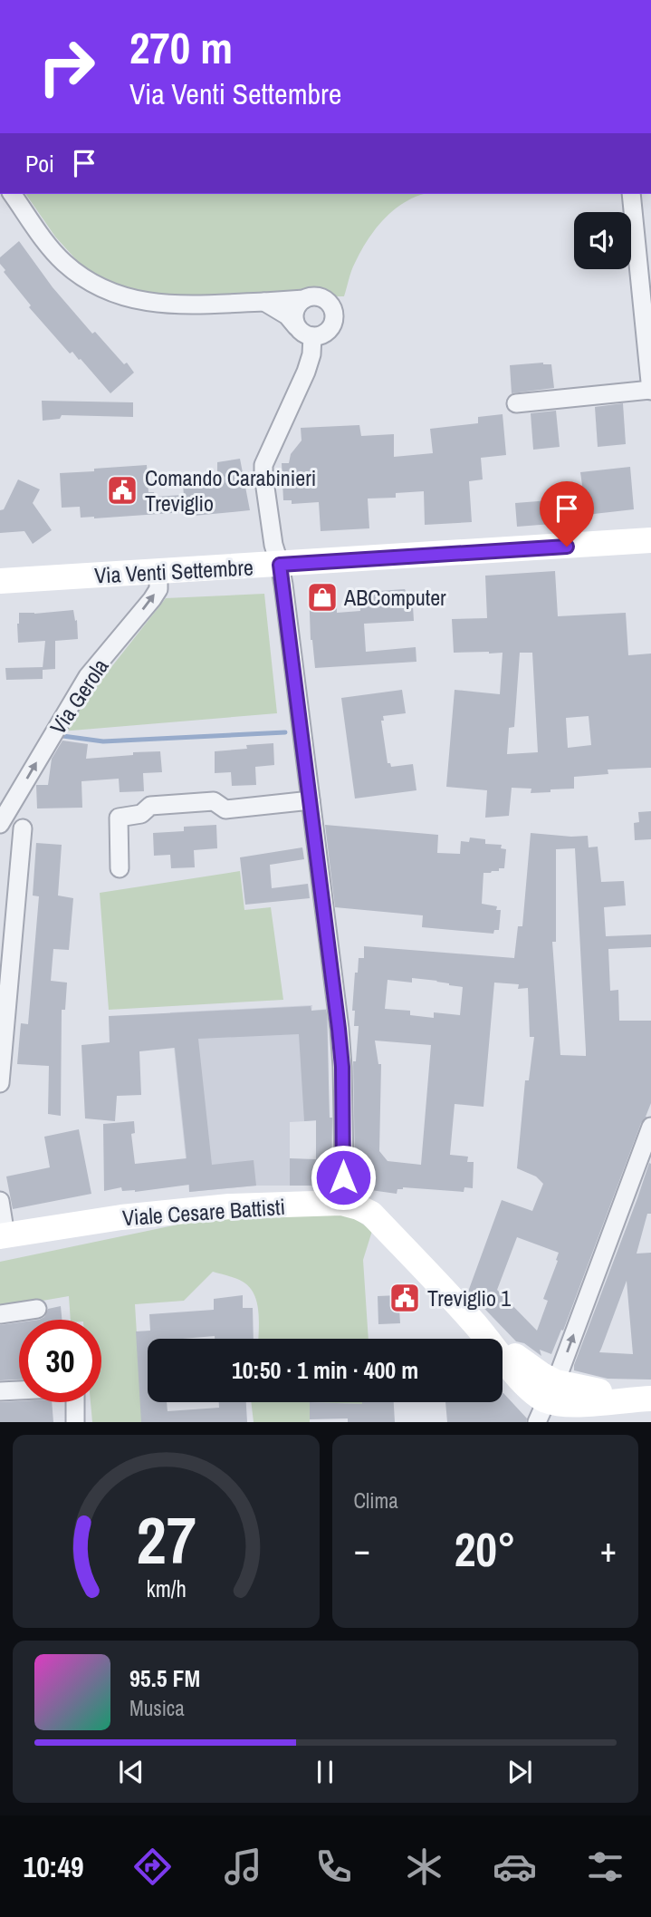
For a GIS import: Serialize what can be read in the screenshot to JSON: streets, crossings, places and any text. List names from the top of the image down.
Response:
{
  "streets": {
    "street": ["Via Venti Settembre", "Via Gerola", "Viale Cesare Battisti"]
  },
  "crossings": [
    ["Via Venti Settembre", "Via Gerola"]
  ],
  "one_way": ["Via Gerola"],
  "places": {
    "public building": ["Comando Carabinieri Treviglio", "Treviglio 1"],
    "shop": ["ABComputer"]
  },
  "page": {
    "turn": ["270 m", "Via Venti Settembre"],
    "then": "Poi",
    "limit": "30",
    "trip": "10:50 · 1 min · 400 m",
    "tile": "Clima",
    "heat": ["−", "20°", "+"],
    "song": ["95.5 FM", "Musica"],
    "tabs": "10:49",
    "gauge": ["27", "km/h"]
  }
}
